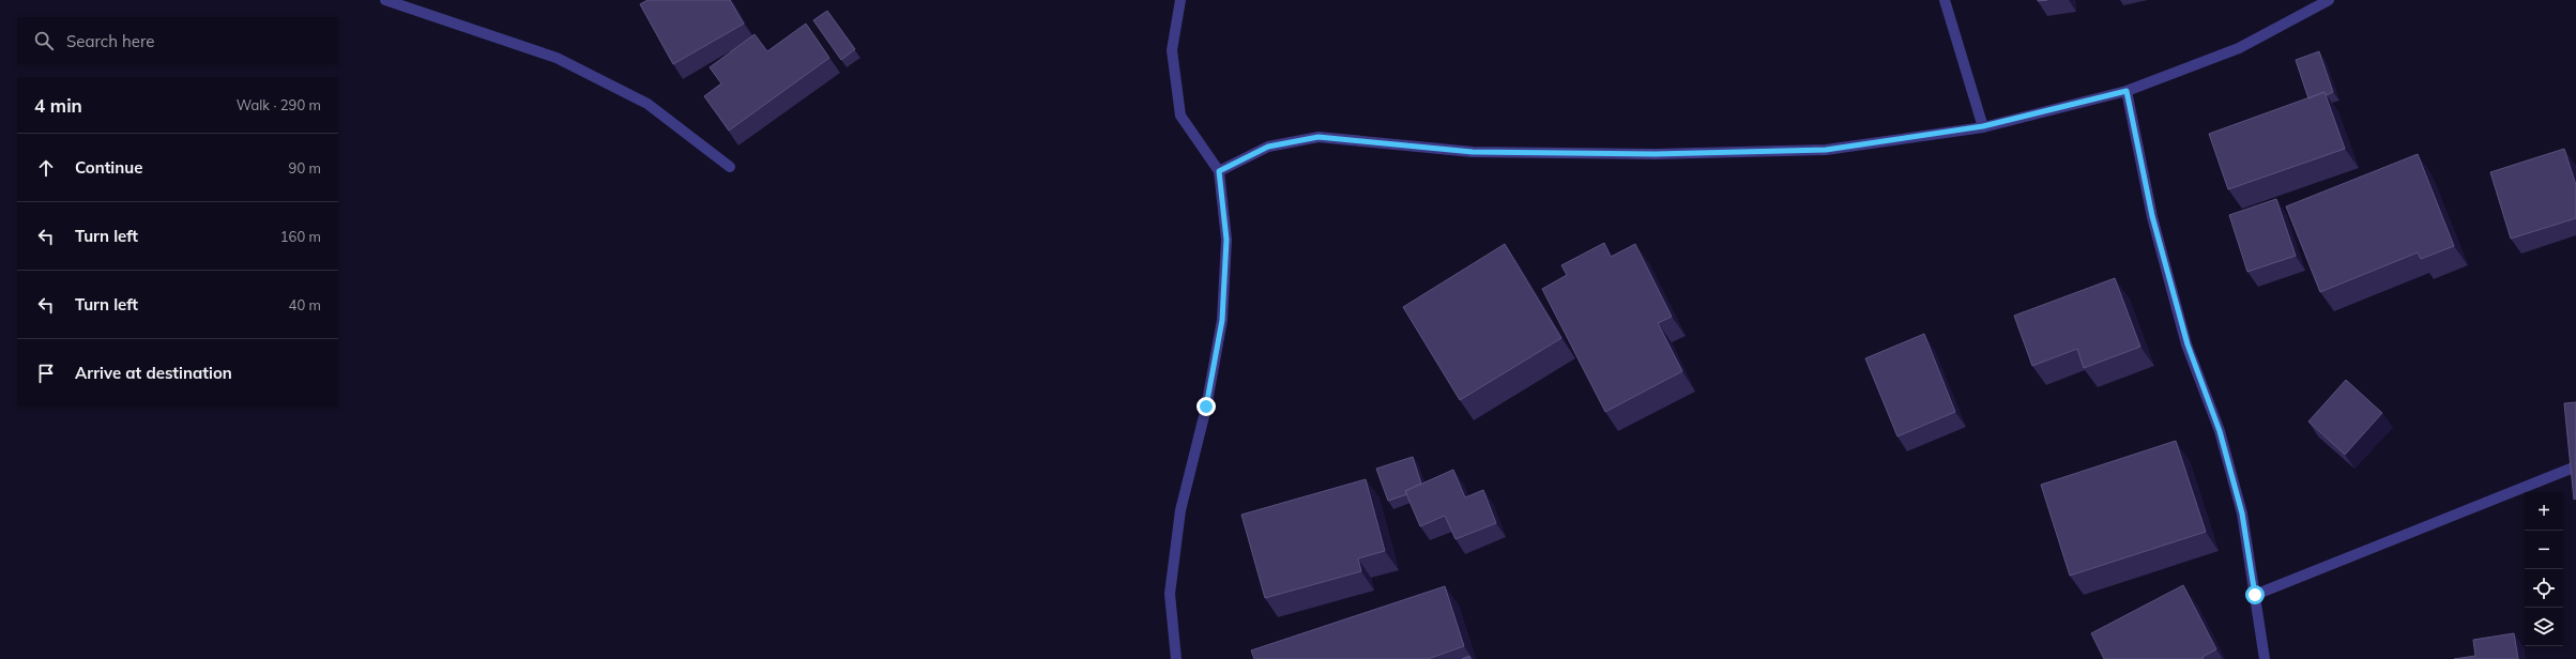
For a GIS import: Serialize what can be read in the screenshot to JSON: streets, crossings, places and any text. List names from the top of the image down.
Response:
{
  "page": {
    "search": "Search here",
    "heading": ["4 min", "Walk · 290 m"],
    "list": [
      ["Continue", "90 m"],
      ["Turn left", "160 m"],
      ["Turn left", "40 m"],
      "Arrive at destination"
    ],
    "map_buttons": ["+", "−"]
  }
}
